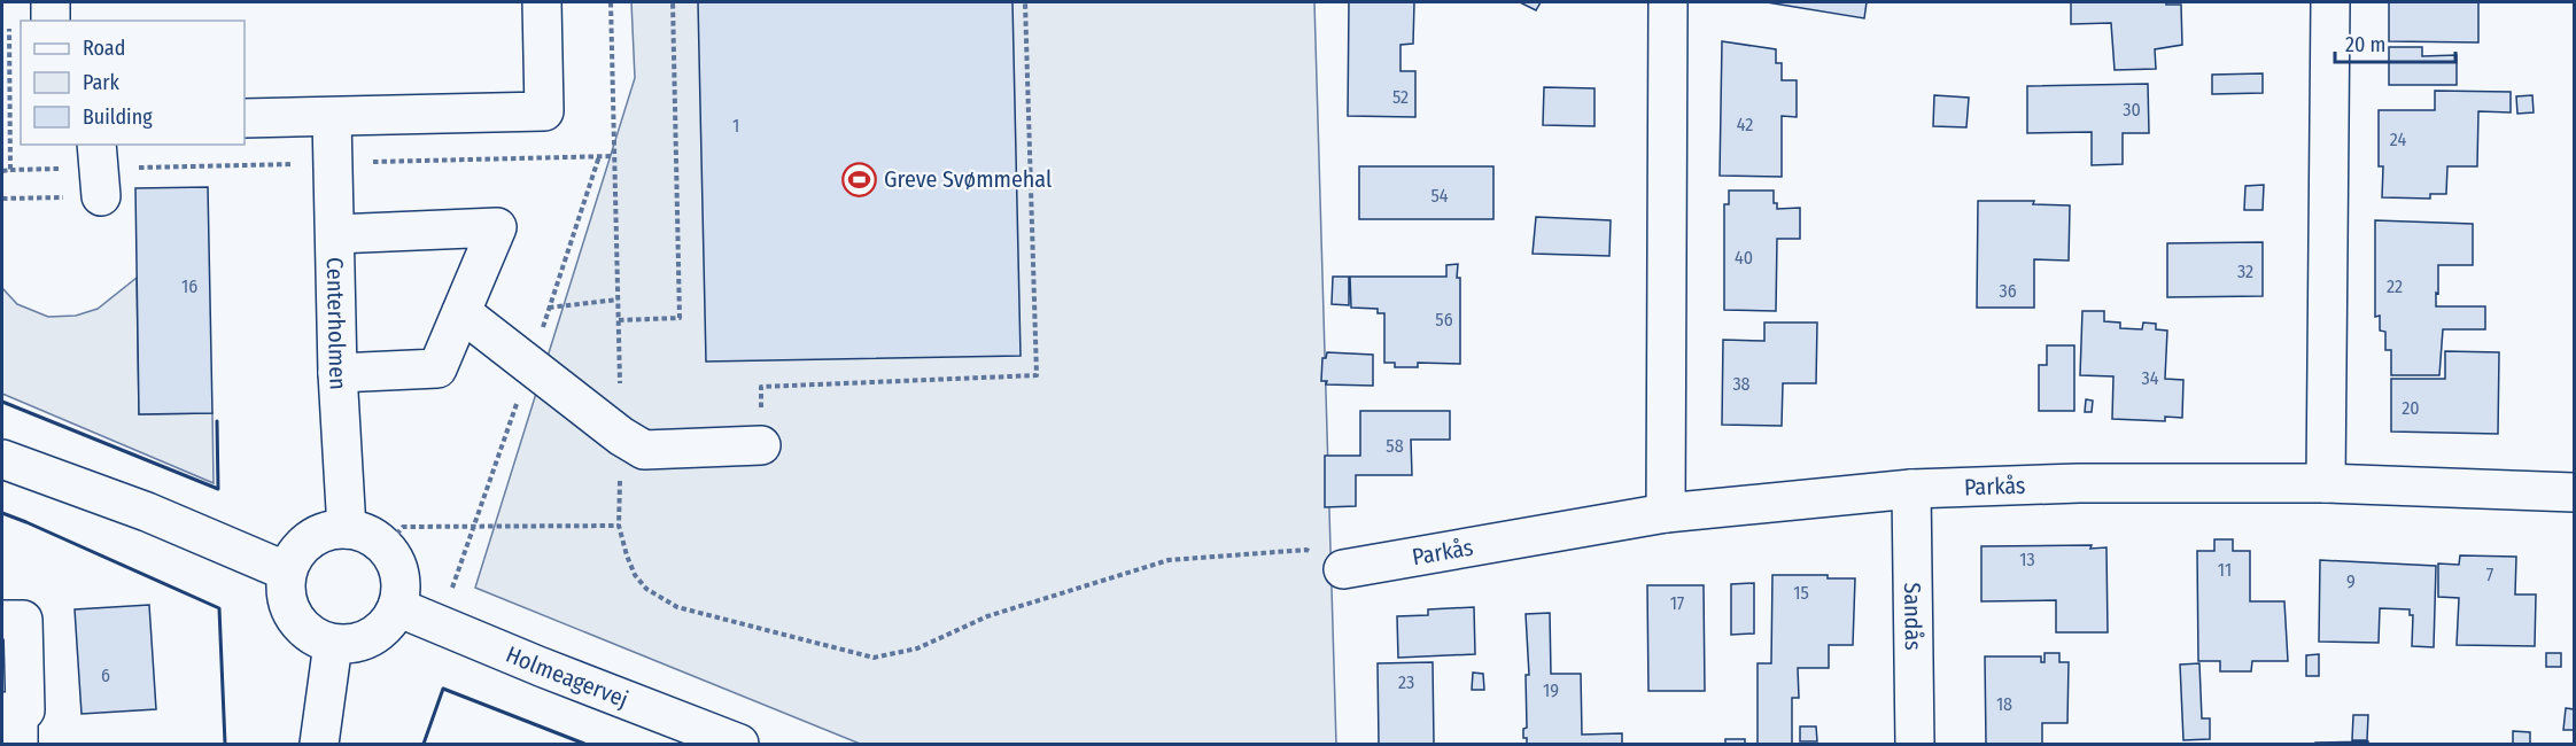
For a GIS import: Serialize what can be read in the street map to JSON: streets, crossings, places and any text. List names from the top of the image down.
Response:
{
  "streets": {
    "street": [
      "Centerholmen",
      "Parkås",
      "Sandås",
      "Holmeagervej"
    ]
  },
  "crossings": [
    ["Centerholmen", "Holmeagervej"],
    ["Parkås", "Sandås"]
  ],
  "places": {
    "sports": ["Greve Svømmehal"]
  },
  "house_numbers": [
    "52",
    "30",
    "42",
    "1",
    "24",
    "54",
    "40",
    "32",
    "16",
    "22",
    "36",
    "56",
    "34",
    "38",
    "20",
    "58",
    "13",
    "11",
    "7",
    "9",
    "15",
    "17",
    "6",
    "23",
    "19",
    "18"
  ],
  "legend": ["Road", "Park", "Building"],
  "scale_bar": "20 m"
}
